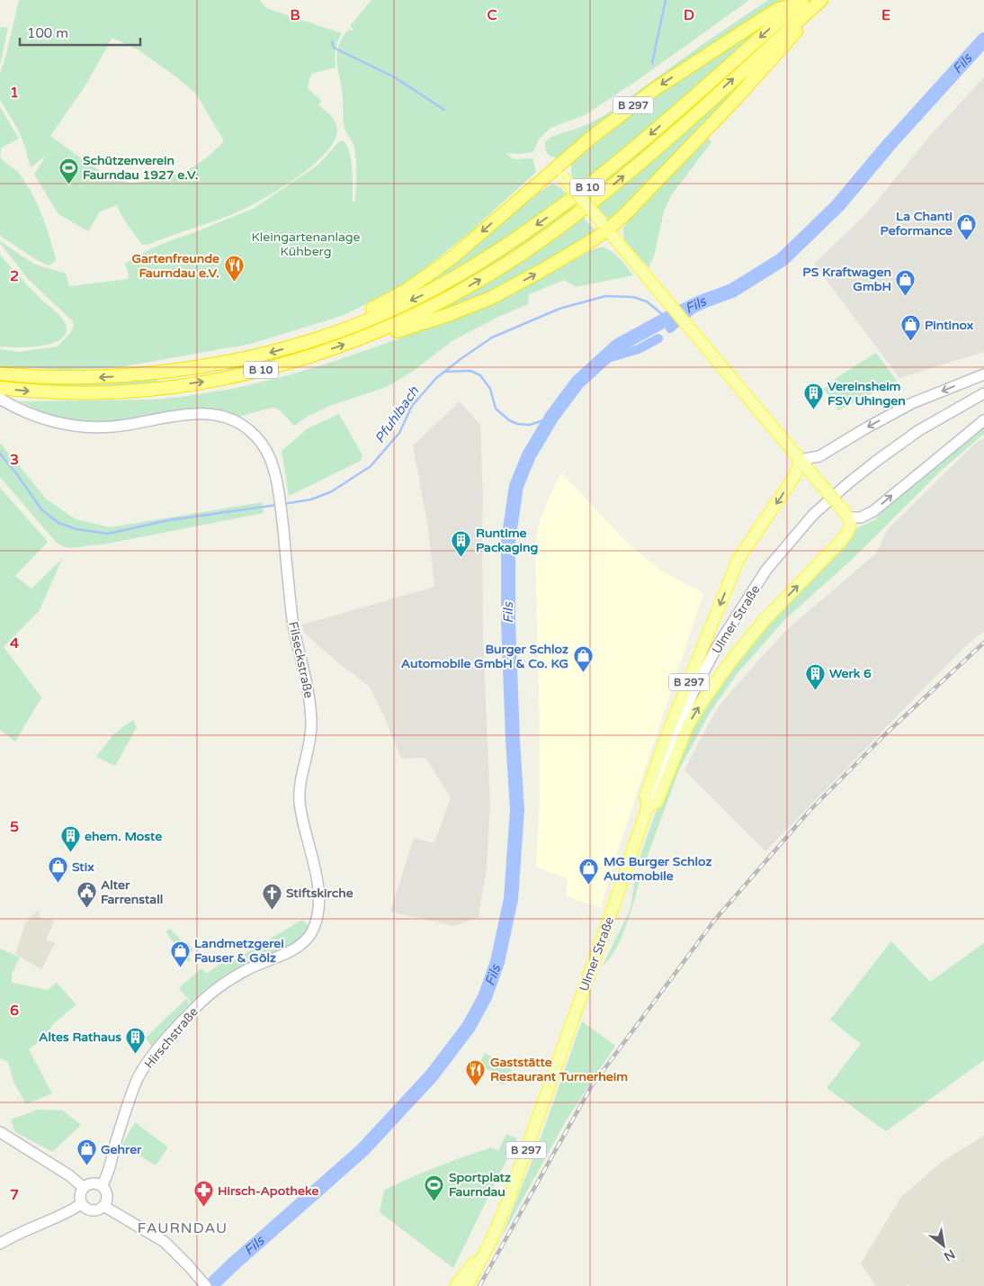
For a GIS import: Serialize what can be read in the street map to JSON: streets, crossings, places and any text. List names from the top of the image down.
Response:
{
  "streets": {
    "highway": ["B 297", "B 10"],
    "main road": ["Ulmer Straße"],
    "street": ["Filseckstraße", "Hirschstraße"]
  },
  "crossings": [
    ["B 297", "B 10"],
    ["B 297", "Ulmer Straße"],
    ["Filseckstraße", "Hirschstraße"]
  ],
  "districts": ["FAURNDAU"],
  "water": ["Fils", "Pfuhlbach"],
  "parks": ["Kleingartenanlage Kühberg"],
  "places": {
    "sports": ["Schützenverein Faurndau 1927 e.V.", "Sportplatz Faurndau"],
    "shop": [
      "La Chanti Peformance",
      "PS Kraftwagen GmbH",
      "Pintinox",
      "Burger Schloz Automobile GmbH & Co. KG",
      "Stix",
      "MG Burger Schloz Automobile",
      "Landmetzgerei Fauser & Gölz",
      "Gehrer"
    ],
    "restaurant": ["Gartenfreunde Faurndau e.V.", "Gaststätte Restaurant Turnerheim"],
    "building": [
      "Vereinsheim FSV Uhingen",
      "Runtime Packaging",
      "Werk 6",
      "ehem. Moste",
      "Altes Rathaus"
    ],
    "public building": ["Alter Farrenstall"],
    "church": ["Stiftskirche"],
    "pharmacy": ["Hirsch-Apotheke"]
  },
  "scale_bar": "100 m",
  "north": "bottom right",
  "grid": {
    "columns": [
      "B",
      "C",
      "D",
      "E"
    ],
    "rows": [
      "1",
      "2",
      "3",
      "4",
      "5",
      "6",
      "7"
    ]
  }
}
